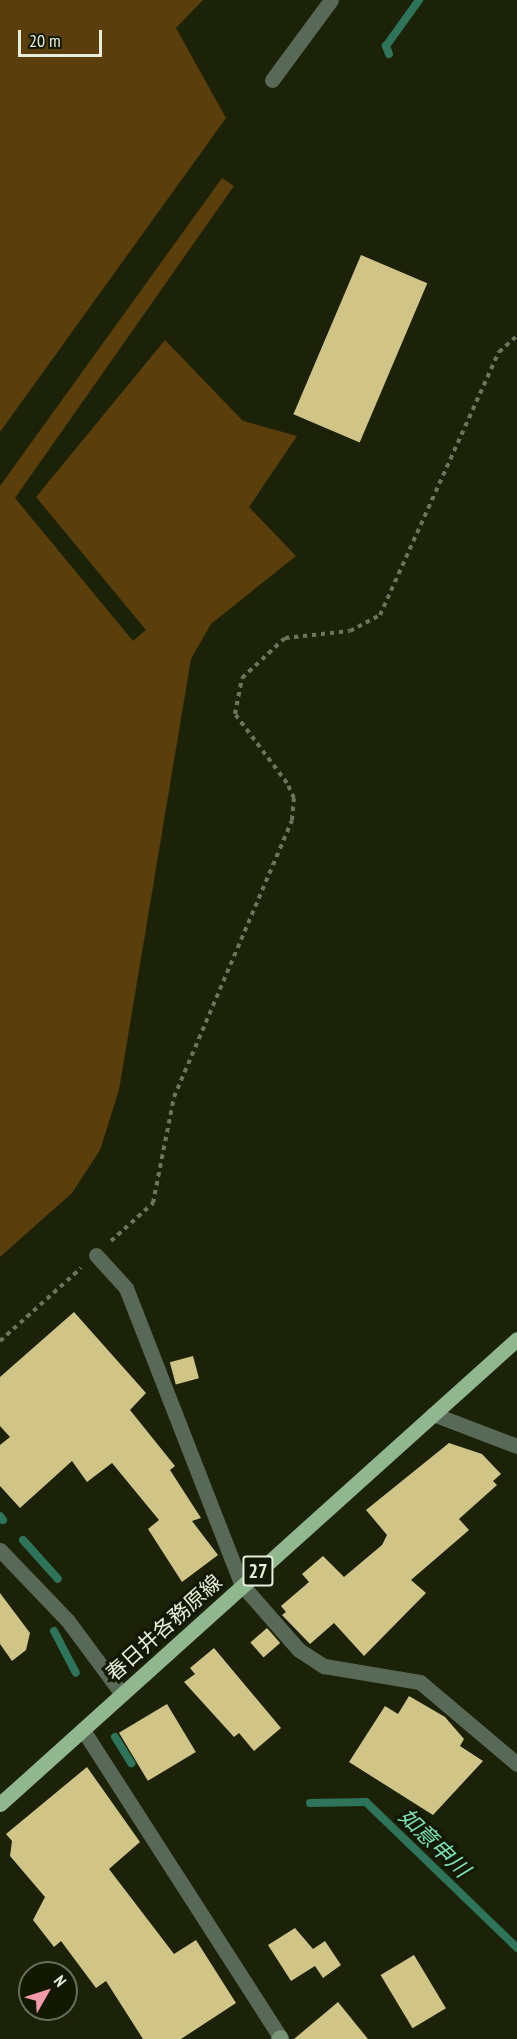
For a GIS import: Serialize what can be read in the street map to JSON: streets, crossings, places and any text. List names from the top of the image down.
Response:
{
  "streets": {
    "main road": ["27", "春日井各務原線"]
  },
  "water": ["如意申川"],
  "scale_bar": "20 m",
  "north": "top right"
}
